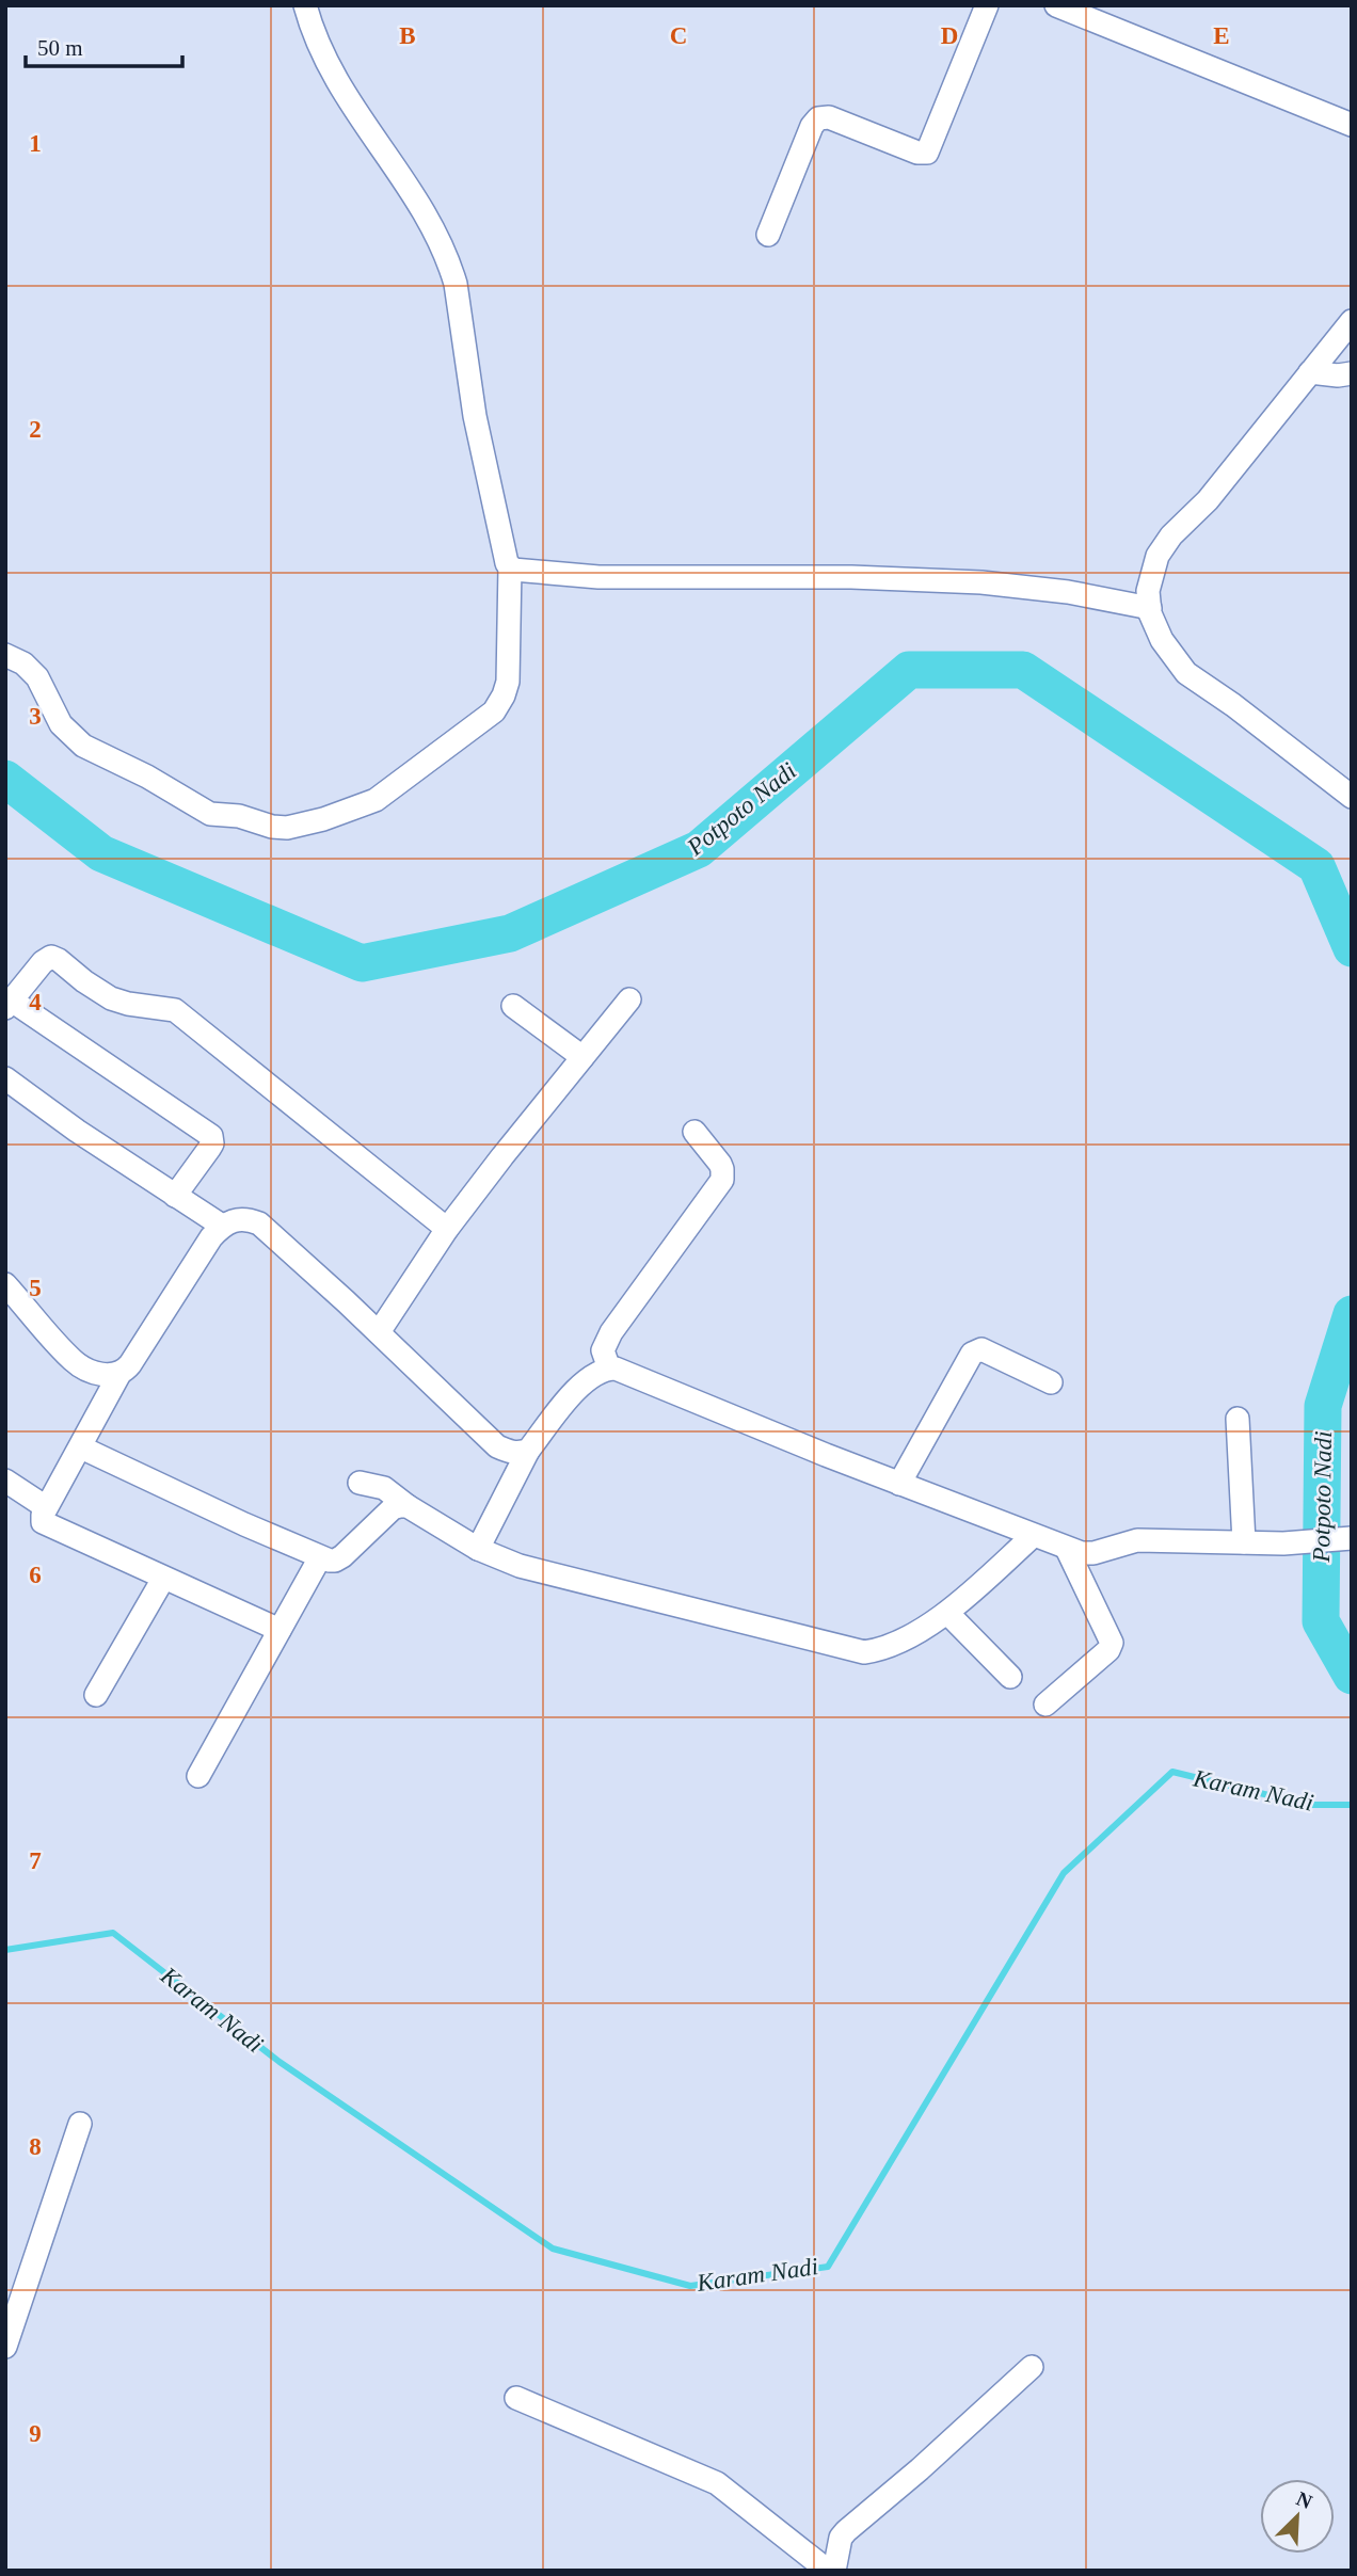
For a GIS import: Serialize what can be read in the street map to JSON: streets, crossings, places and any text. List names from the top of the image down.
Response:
{
  "water": ["Potpoto Nadi", "Karam Nadi"],
  "scale_bar": "50 m",
  "north": "top right",
  "grid": {
    "columns": [
      "B",
      "C",
      "D",
      "E"
    ],
    "rows": [
      "1",
      "2",
      "3",
      "4",
      "5",
      "6",
      "7",
      "8",
      "9"
    ]
  }
}
